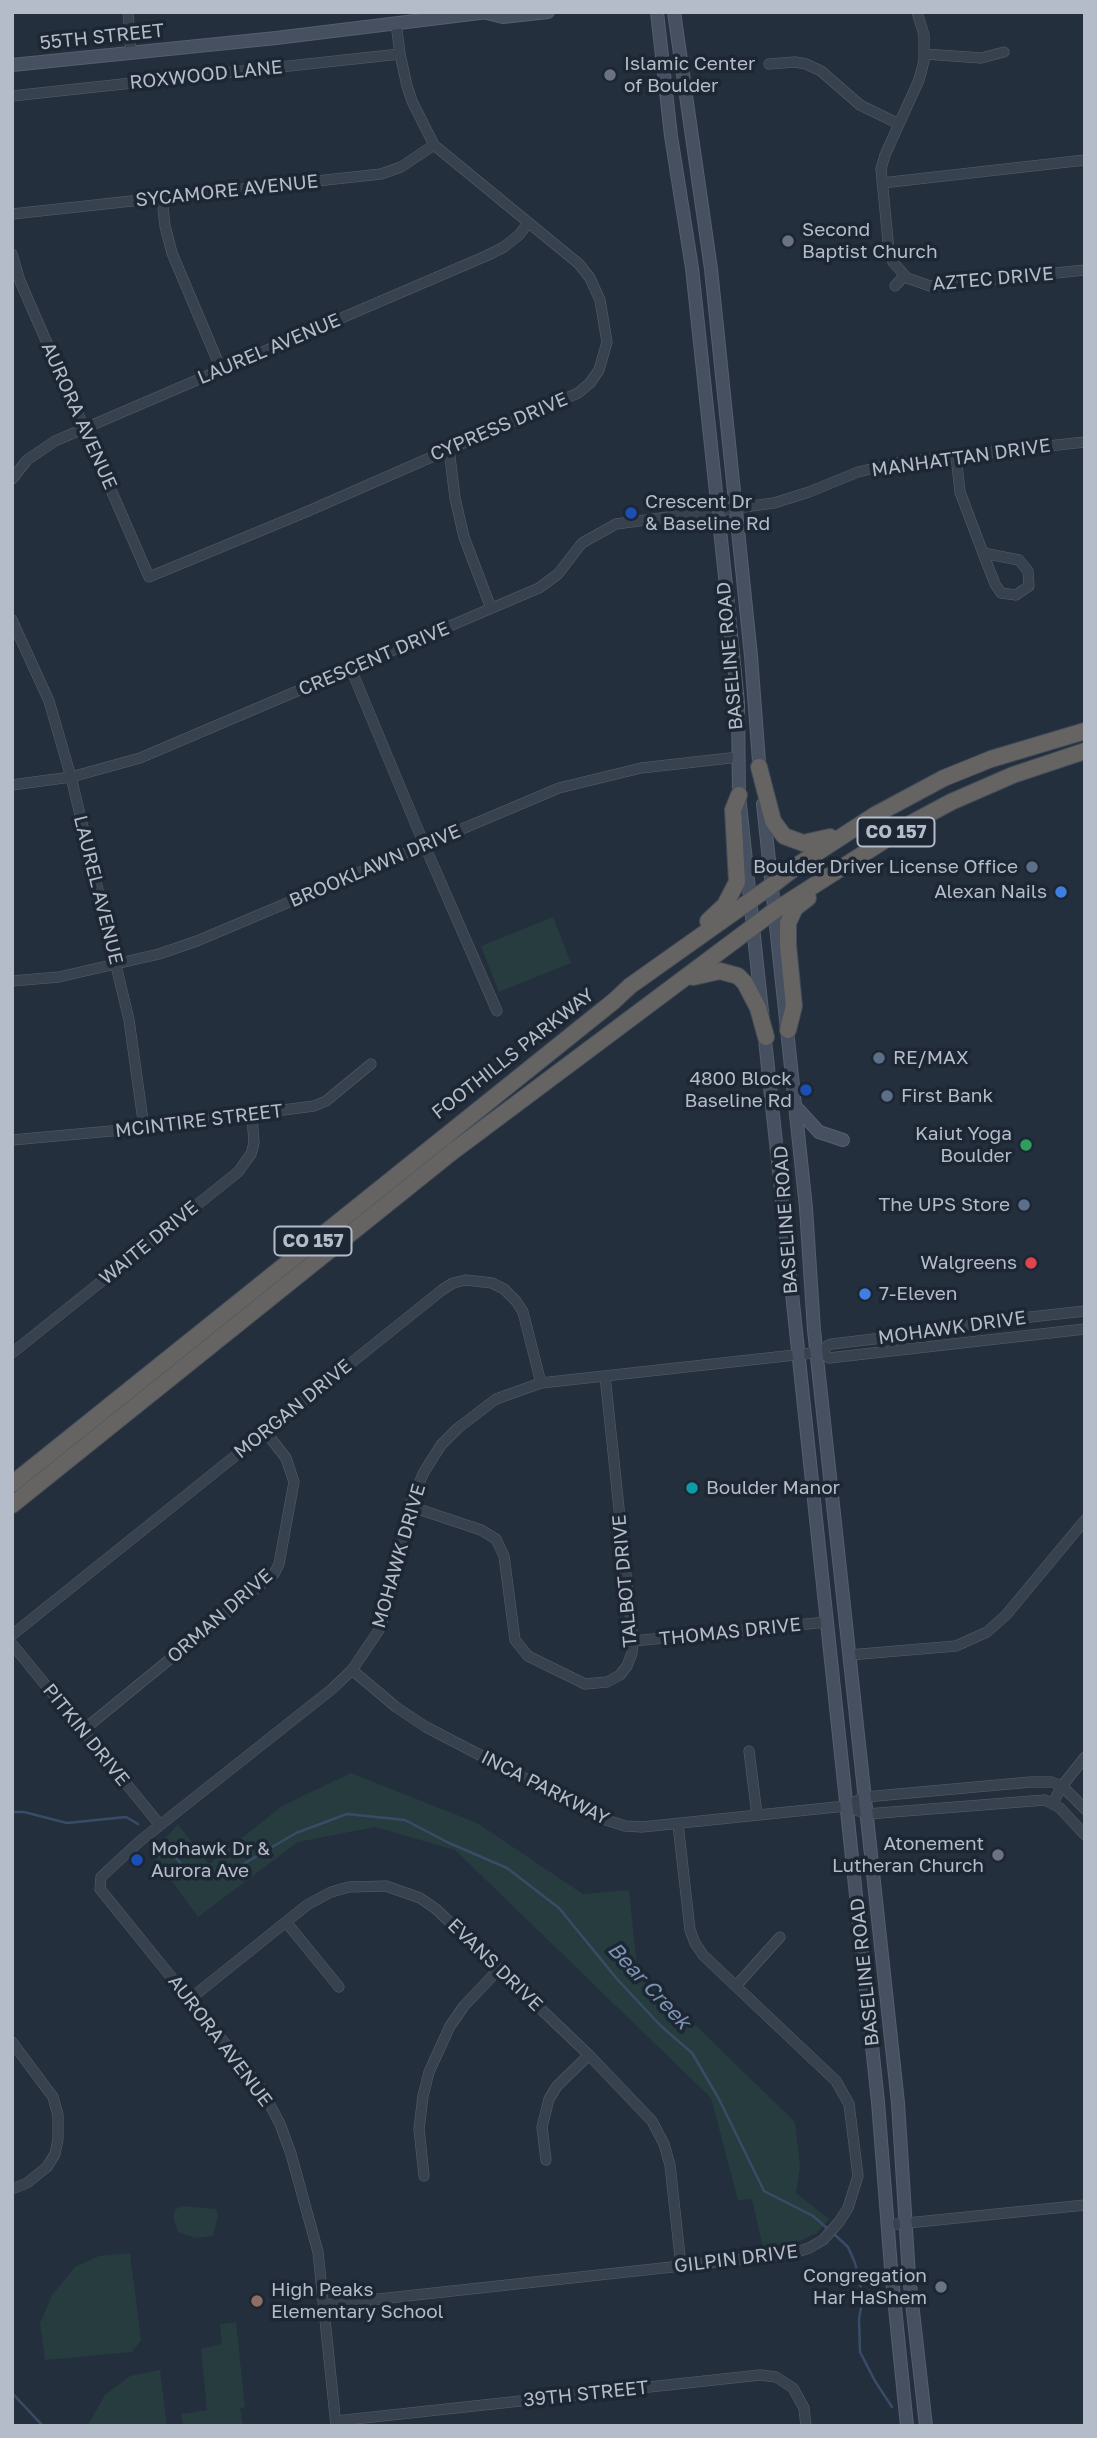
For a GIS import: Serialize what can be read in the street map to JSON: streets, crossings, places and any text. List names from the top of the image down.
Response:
{
  "streets": {
    "highway": ["CO 157", "FOOTHILLS PARKWAY"],
    "main road": ["55TH STREET", "BASELINE ROAD"],
    "street": [
      "ROXWOOD LANE",
      "SYCAMORE AVENUE",
      "AZTEC DRIVE",
      "LAUREL AVENUE",
      "AURORA AVENUE",
      "CYPRESS DRIVE",
      "MANHATTAN DRIVE",
      "CRESCENT DRIVE",
      "BROOKLAWN DRIVE",
      "MCINTIRE STREET",
      "WAITE DRIVE",
      "MOHAWK DRIVE",
      "MORGAN DRIVE",
      "TALBOT DRIVE",
      "ORMAN DRIVE",
      "THOMAS DRIVE",
      "PITKIN DRIVE",
      "INCA PARKWAY",
      "EVANS DRIVE",
      "GILPIN DRIVE",
      "39TH STREET"
    ]
  },
  "crossings": [
    ["55TH STREET", "CYPRESS DRIVE"],
    ["ROXWOOD LANE", "CYPRESS DRIVE"],
    ["SYCAMORE AVENUE", "CYPRESS DRIVE"],
    ["LAUREL AVENUE", "AURORA AVENUE"],
    ["LAUREL AVENUE", "CYPRESS DRIVE"],
    ["LAUREL AVENUE", "CRESCENT DRIVE"],
    ["LAUREL AVENUE", "BROOKLAWN DRIVE"],
    ["LAUREL AVENUE", "MCINTIRE STREET"],
    ["AURORA AVENUE", "CYPRESS DRIVE"],
    ["AURORA AVENUE", "MOHAWK DRIVE"],
    ["AURORA AVENUE", "PITKIN DRIVE"],
    ["AURORA AVENUE", "EVANS DRIVE"],
    ["AURORA AVENUE", "GILPIN DRIVE"],
    ["AURORA AVENUE", "39TH STREET"],
    ["MANHATTAN DRIVE", "BASELINE ROAD"],
    ["MANHATTAN DRIVE", "CRESCENT DRIVE"],
    ["BASELINE ROAD", "CRESCENT DRIVE"],
    ["BASELINE ROAD", "BROOKLAWN DRIVE"],
    ["BASELINE ROAD", "FOOTHILLS PARKWAY"],
    ["BASELINE ROAD", "MOHAWK DRIVE"],
    ["BASELINE ROAD", "THOMAS DRIVE"],
    ["BASELINE ROAD", "INCA PARKWAY"],
    ["MCINTIRE STREET", "WAITE DRIVE"],
    ["MOHAWK DRIVE", "MORGAN DRIVE"],
    ["MOHAWK DRIVE", "TALBOT DRIVE"],
    ["MOHAWK DRIVE", "PITKIN DRIVE"],
    ["MOHAWK DRIVE", "INCA PARKWAY"],
    ["MORGAN DRIVE", "ORMAN DRIVE"],
    ["TALBOT DRIVE", "THOMAS DRIVE"],
    ["ORMAN DRIVE", "PITKIN DRIVE"],
    ["INCA PARKWAY", "GILPIN DRIVE"],
    ["EVANS DRIVE", "GILPIN DRIVE"]
  ],
  "water": ["Bear Creek"],
  "places": [
    "Islamic Center of Boulder",
    "Second Baptist Church",
    "Crescent Dr & Baseline Rd",
    "Boulder Driver License Office",
    "Alexan Nails",
    "RE/MAX",
    "4800 Block Baseline Rd",
    "First Bank",
    "Kaiut Yoga Boulder",
    "The UPS Store",
    "Walgreens",
    "7-Eleven",
    "Boulder Manor",
    "Atonement Lutheran Church",
    "Mohawk Dr & Aurora Ave",
    "Congregation Har HaShem",
    "High Peaks Elementary School"
  ]
}
